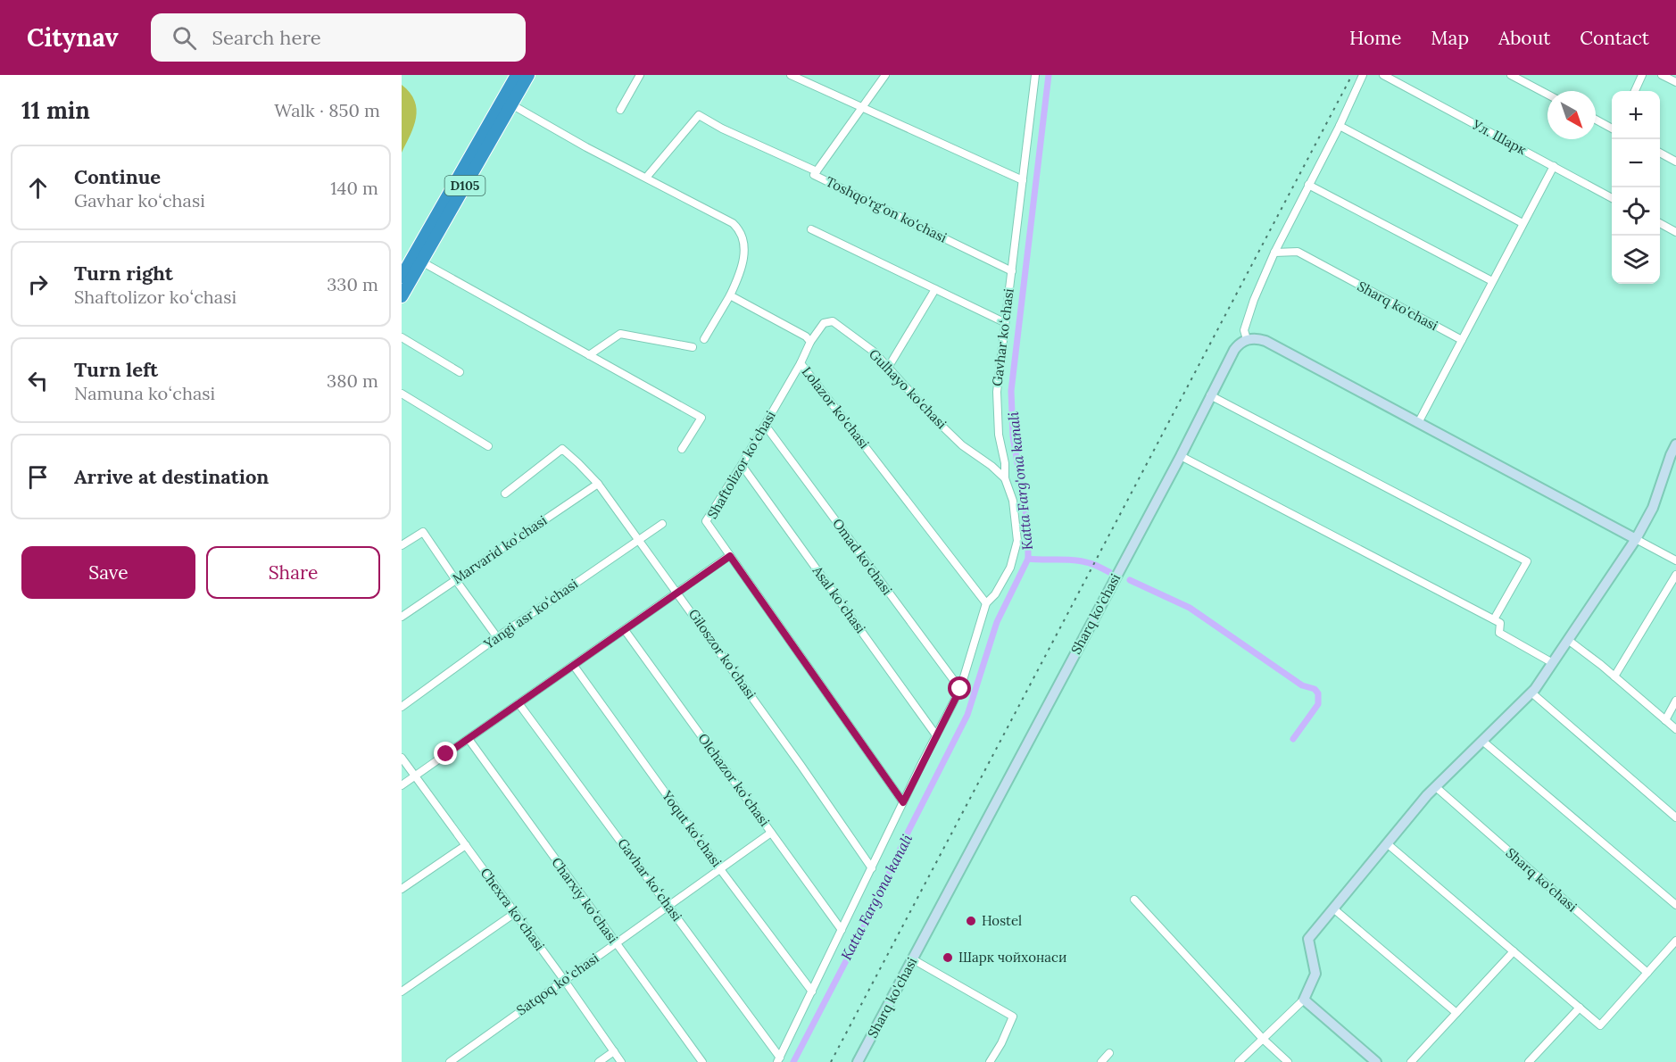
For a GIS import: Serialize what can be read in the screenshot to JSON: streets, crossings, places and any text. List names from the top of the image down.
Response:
{
  "streets": {
    "highway": ["D105"],
    "main road": ["Sharq ko'chasi"],
    "street": [
      "Ул. Шарк",
      "Toshqo'rg'on ko'chasi",
      "Gavhar koʻchasi",
      "Gulhayo ko'chasi",
      "Lolazor ko'chasi",
      "Shaftolizor koʻchasi",
      "Marvarid koʻchasi",
      "Omad ko'chasi",
      "Asal koʻchasi",
      "Yangi asr koʻchasi",
      "Giloszor koʻchasi",
      "Olchazor koʻchasi",
      "Yoqut koʻchasi",
      "Charxiy koʻchasi",
      "Chexra koʻchasi",
      "Satqoq koʻchasi"
    ]
  },
  "crossings": [
    ["Toshqo'rg'on ko'chasi", "Gavhar koʻchasi"],
    ["Gavhar koʻchasi", "Gulhayo ko'chasi"],
    ["Gavhar koʻchasi", "Lolazor ko'chasi"],
    ["Gavhar koʻchasi", "Shaftolizor koʻchasi"],
    ["Gavhar koʻchasi", "Omad ko'chasi"],
    ["Gavhar koʻchasi", "Asal koʻchasi"],
    ["Gavhar koʻchasi", "Giloszor koʻchasi"],
    ["Gavhar koʻchasi", "Olchazor koʻchasi"],
    ["Gavhar koʻchasi", "Yoqut koʻchasi"],
    ["Gavhar koʻchasi", "Satqoq koʻchasi"],
    ["Gulhayo ko'chasi", "Lolazor ko'chasi"],
    ["Lolazor ko'chasi", "Shaftolizor koʻchasi"],
    ["Shaftolizor koʻchasi", "Omad ko'chasi"],
    ["Shaftolizor koʻchasi", "Asal koʻchasi"],
    ["Marvarid koʻchasi", "Giloszor koʻchasi"],
    ["Yangi asr koʻchasi", "Giloszor koʻchasi"],
    ["Olchazor koʻchasi", "Satqoq koʻchasi"],
    ["Yoqut koʻchasi", "Satqoq koʻchasi"],
    ["Charxiy koʻchasi", "Satqoq koʻchasi"],
    ["Chexra koʻchasi", "Satqoq koʻchasi"]
  ],
  "water": ["Katta Farg'ona kanali"],
  "places": ["Hostel", "Шарк чойхонаси"],
  "north": "bottom right",
  "page": {
    "header": "Citynav",
    "search": "Search here",
    "nav": [
      "Home",
      "Map",
      "About",
      "Contact"
    ],
    "heading": ["11 min", "Walk · 850 m"],
    "map_buttons": ["+", "−"],
    "list": [
      ["Continue", "Gavhar koʻchasi", "140 m"],
      ["Turn right", "Shaftolizor koʻchasi", "330 m"],
      ["Turn left", "Namuna koʻchasi", "380 m"],
      "Arrive at destination"
    ],
    "buttons": ["Save", "Share"]
  }
}
